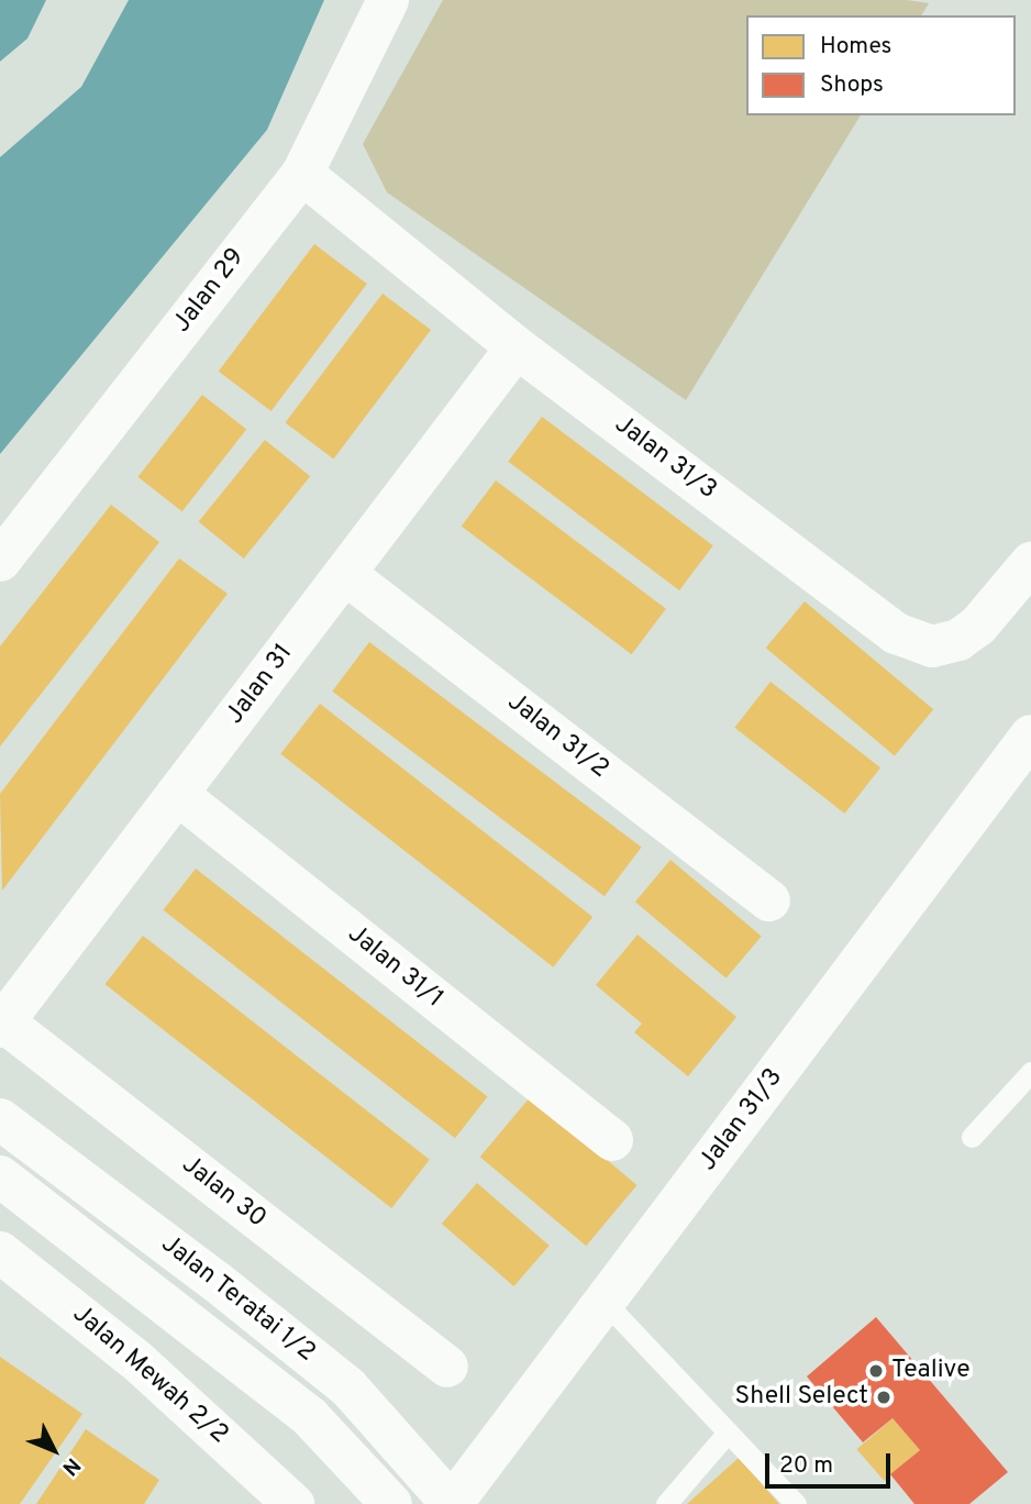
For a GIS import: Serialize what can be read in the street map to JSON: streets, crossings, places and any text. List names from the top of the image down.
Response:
{
  "streets": {
    "street": [
      "Jalan 29",
      "Jalan 31/3",
      "Jalan 31",
      "Jalan 31/2",
      "Jalan 31/1",
      "Jalan 30",
      "Jalan Teratai 1/2",
      "Jalan Mewah 2/2"
    ]
  },
  "crossings": [
    ["Jalan 29", "Jalan 31/3"],
    ["Jalan 31/3", "Jalan 31"],
    ["Jalan 31/3", "Jalan Teratai 1/2"],
    ["Jalan 31", "Jalan 31/2"],
    ["Jalan 31", "Jalan 31/1"],
    ["Jalan 31", "Jalan 30"]
  ],
  "places": ["Tealive", "Shell Select"],
  "legend": ["Homes", "Shops"],
  "scale_bar": "20 m",
  "north": "bottom right"
}
